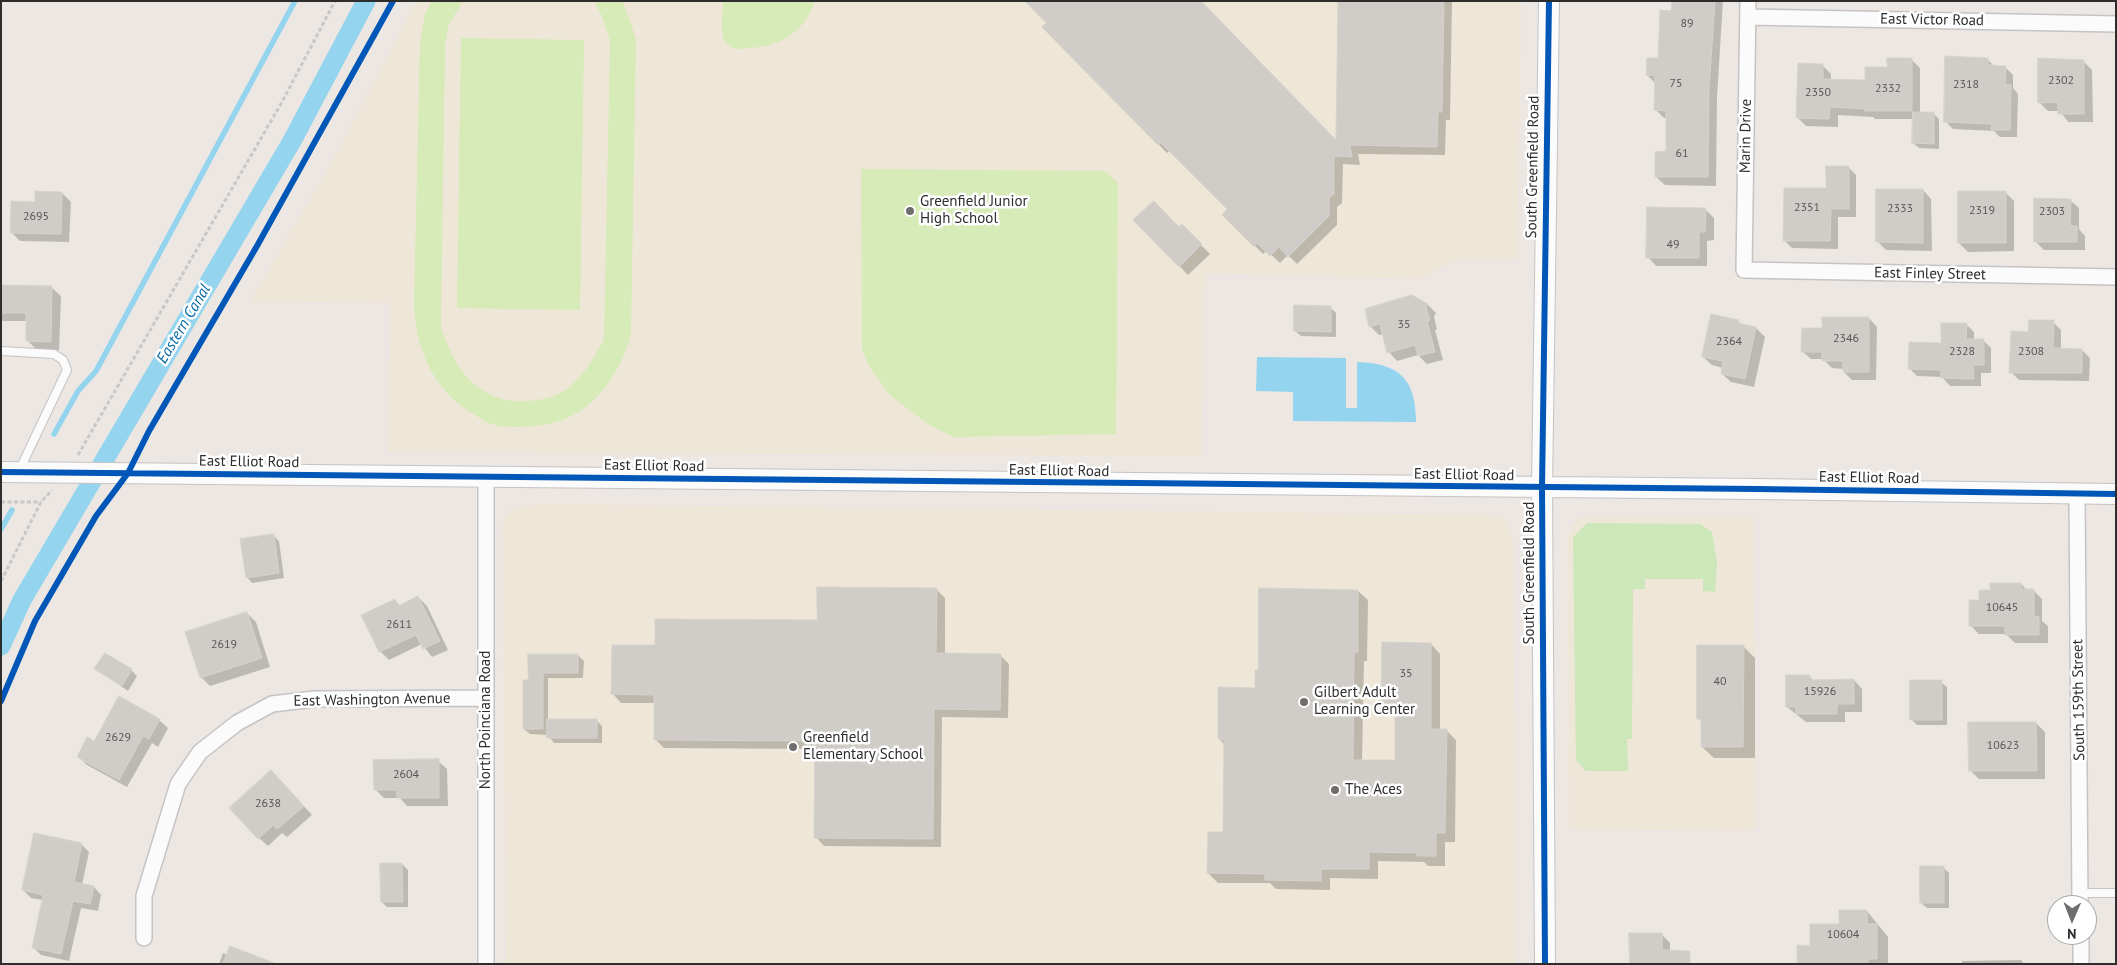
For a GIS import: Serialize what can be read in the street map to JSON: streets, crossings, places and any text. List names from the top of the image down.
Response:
{
  "streets": {
    "main road": ["South Greenfield Road", "East Elliot Road"],
    "street": [
      "East Victor Road",
      "Marin Drive",
      "East Finley Street",
      "East Washington Avenue",
      "South 159th Street",
      "North Poinciana Road"
    ]
  },
  "crossings": [
    ["East Victor Road", "Marin Drive"],
    ["Marin Drive", "East Finley Street"],
    ["South Greenfield Road", "East Elliot Road"],
    ["East Elliot Road", "South 159th Street"],
    ["East Elliot Road", "North Poinciana Road"],
    ["East Washington Avenue", "North Poinciana Road"]
  ],
  "water": ["Eastern Canal"],
  "places": [
    "Greenfield Junior High School",
    "Gilbert Adult Learning Center",
    "Greenfield Elementary School",
    "The Aces"
  ],
  "house_numbers": [
    "89",
    "2302",
    "75",
    "2318",
    "2332",
    "2350",
    "61",
    "2351",
    "2333",
    "2319",
    "2303",
    "2695",
    "49",
    "35",
    "2346",
    "2364",
    "2328",
    "2308",
    "10645",
    "2611",
    "2619",
    "35",
    "40",
    "15926",
    "2629",
    "10623",
    "2604",
    "2638",
    "10604"
  ],
  "north": "bottom"
}
